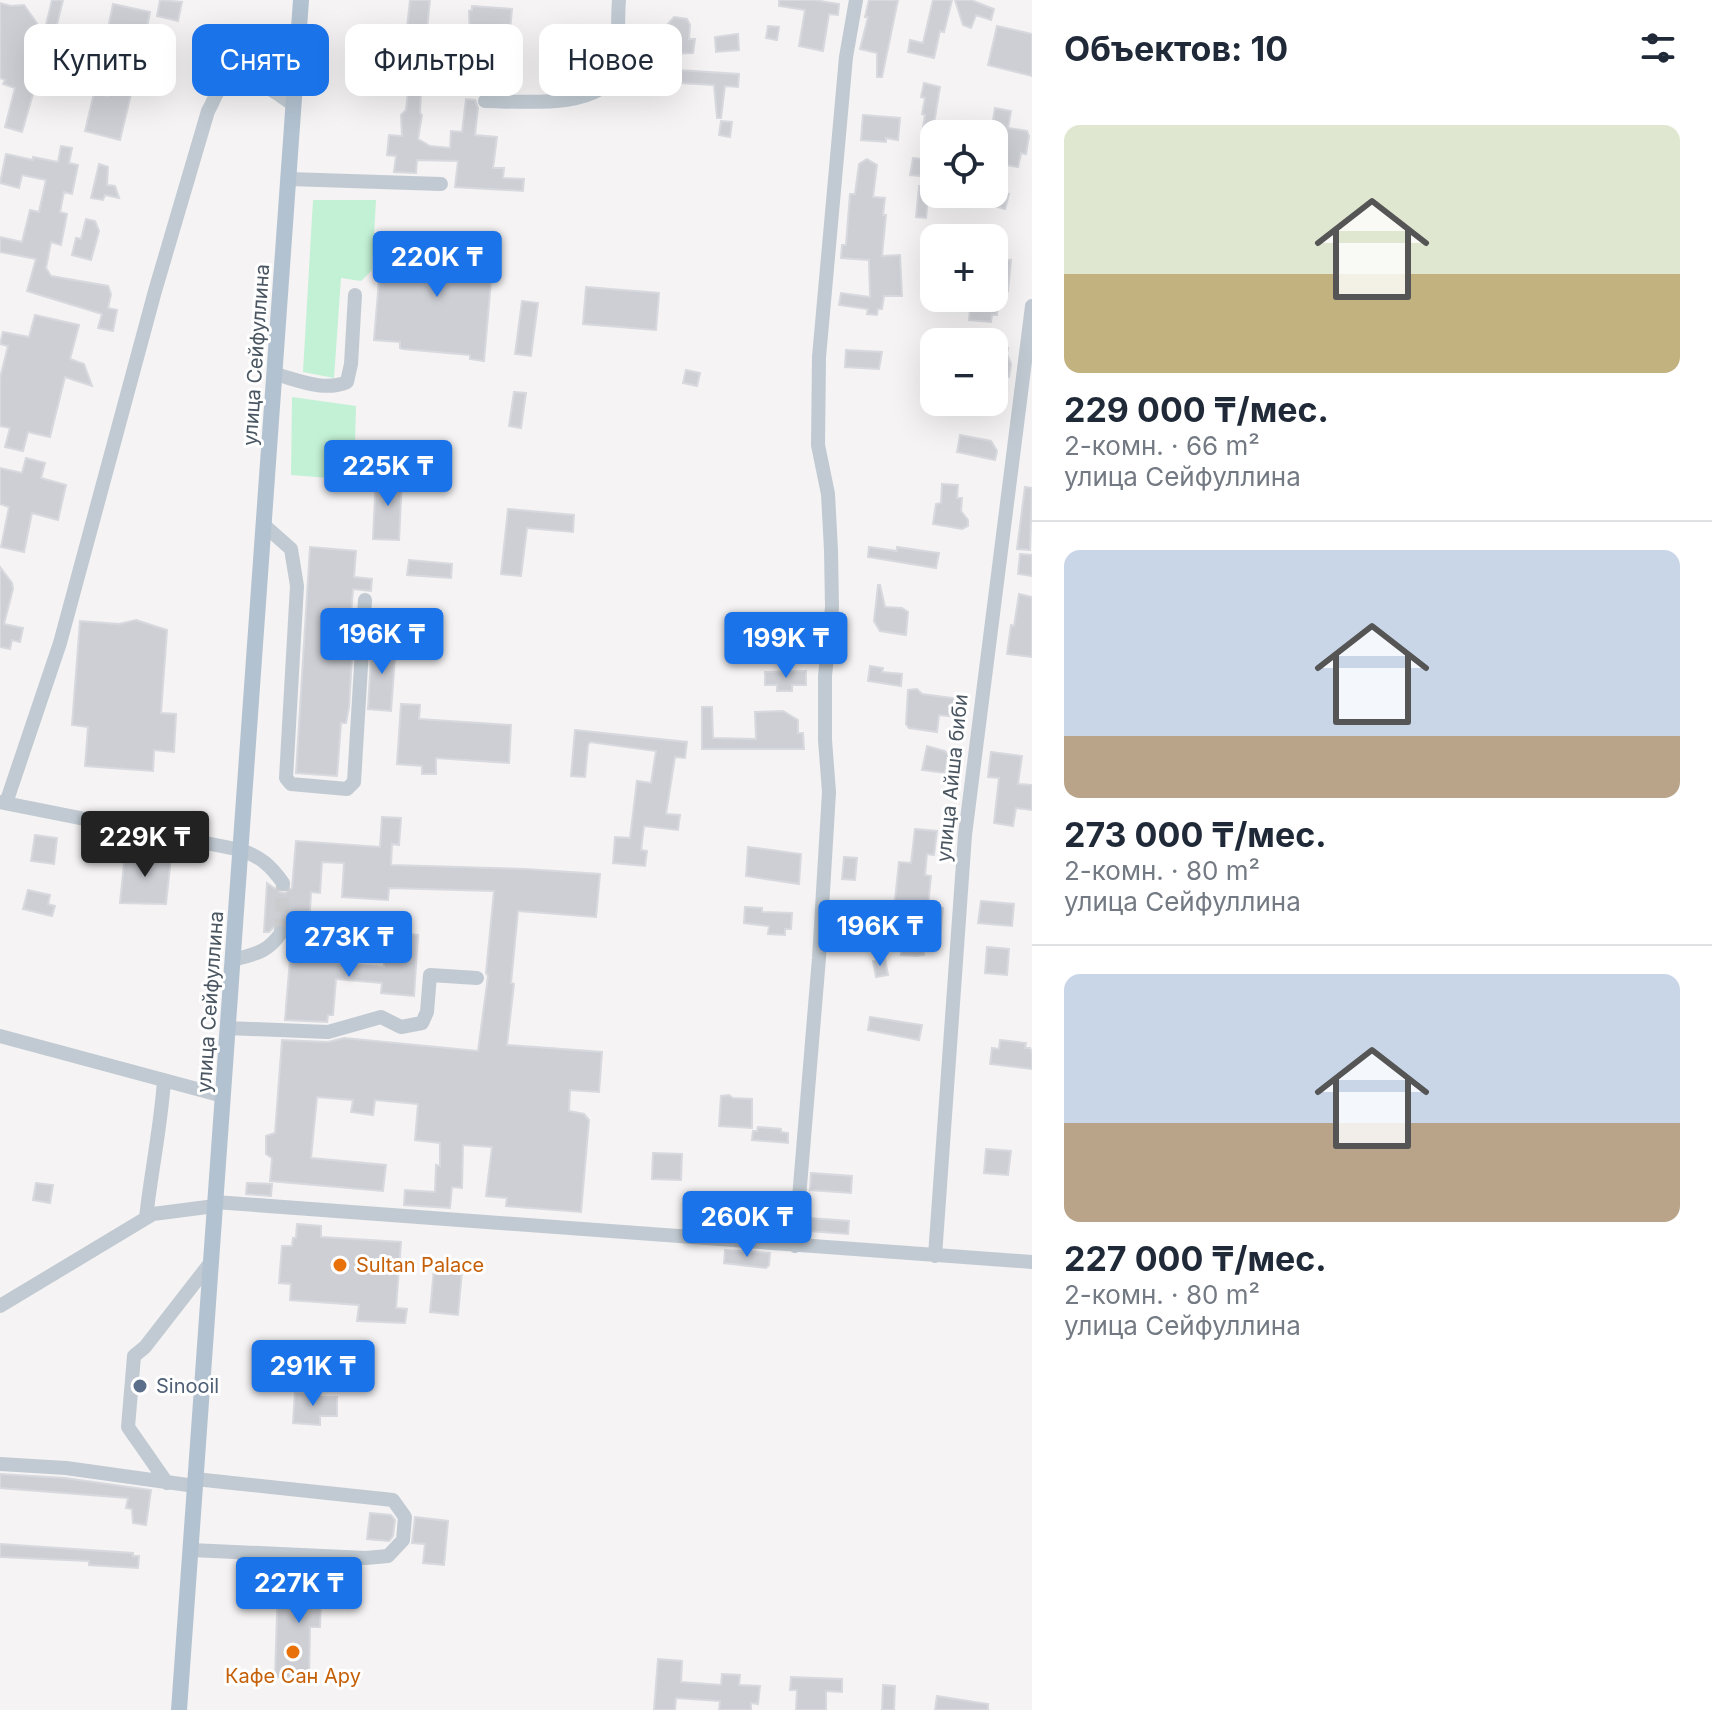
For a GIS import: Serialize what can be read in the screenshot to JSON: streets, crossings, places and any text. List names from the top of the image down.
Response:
{
  "streets": {
    "main road": ["улица Сейфуллина"],
    "street": ["улица Айша биби"]
  },
  "places": ["Sultan Palace", "Sinooil", "Кафе Сан Ару"],
  "page": {
    "heading": "Объектов: 10",
    "chip": [
      "Купить",
      "Снять",
      "Фильтры",
      "Новое"
    ],
    "list": [
      {
        "name": "229 000 ₸/мес.",
        "note": "2-комн. · 66 m² · улица Сейфуллина"
      },
      {
        "name": "273 000 ₸/мес.",
        "note": "2-комн. · 80 m² · улица Сейфуллина"
      },
      {
        "name": "227 000 ₸/мес.",
        "note": "2-комн. · 80 m² · улица Сейфуллина"
      }
    ],
    "map_buttons": ["+", "−"],
    "price": [
      "220K ₸",
      "225K ₸",
      "196K ₸",
      "199K ₸",
      "229K ₸",
      "196K ₸",
      "273K ₸",
      "260K ₸",
      "291K ₸",
      "227K ₸"
    ]
  }
}
